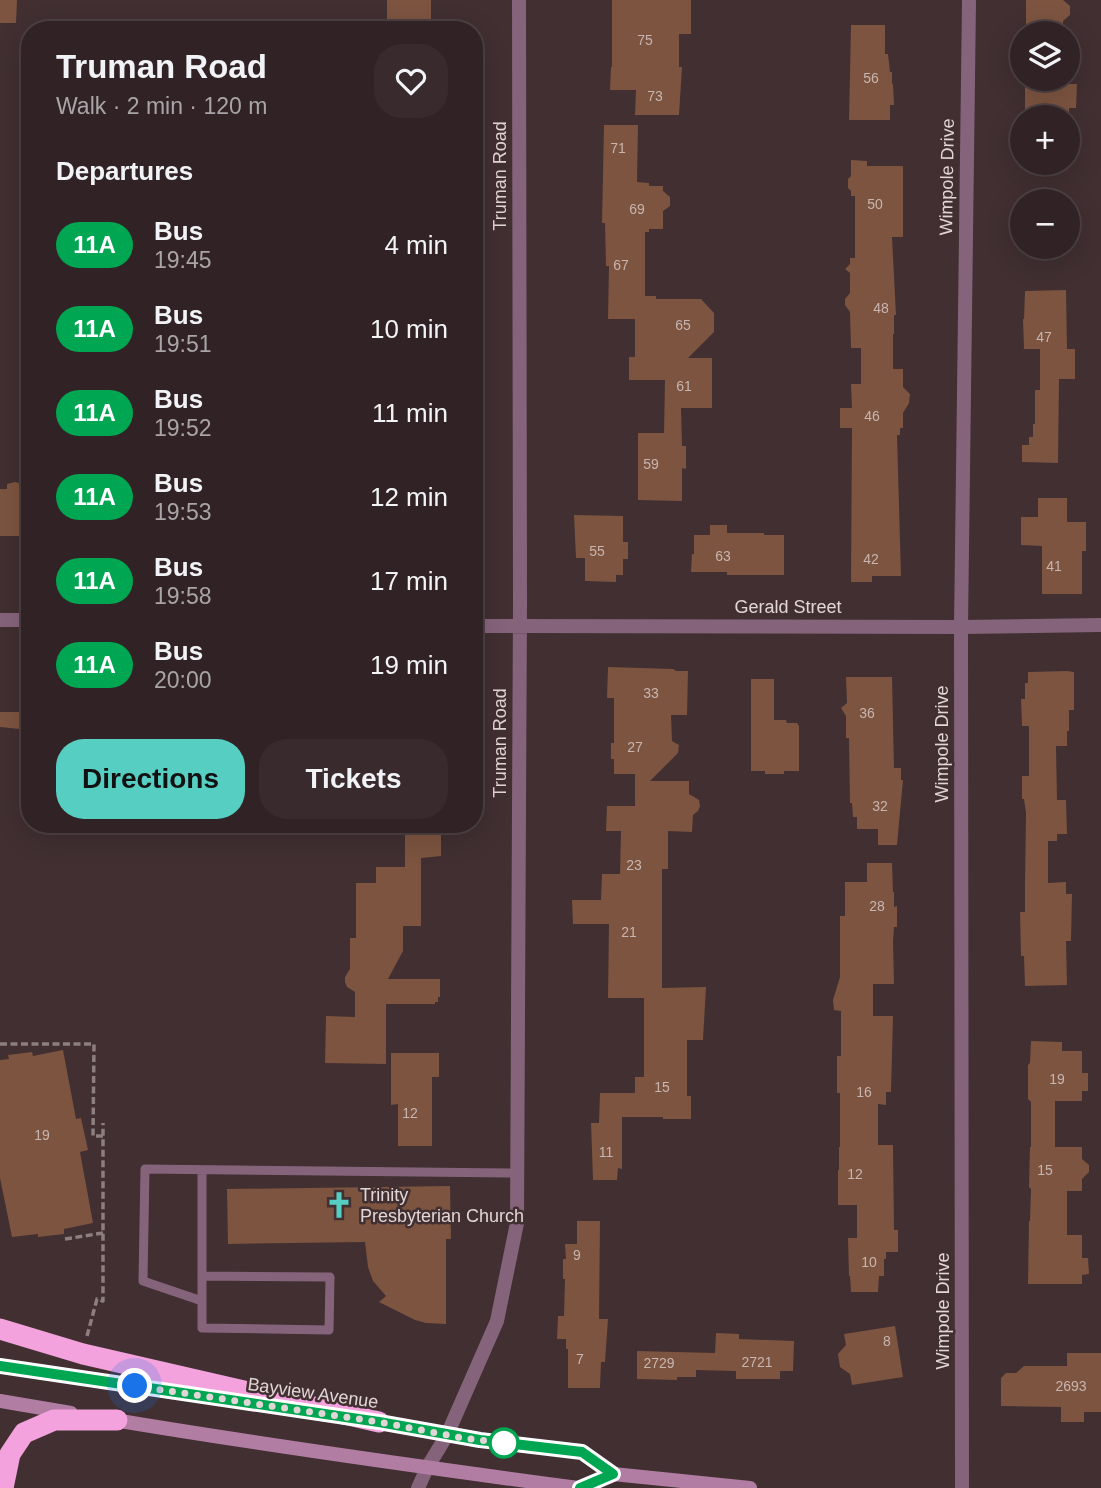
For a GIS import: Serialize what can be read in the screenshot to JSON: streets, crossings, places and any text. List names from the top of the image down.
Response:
{
  "streets": {
    "main road": ["Bayview Avenue"],
    "street": ["Truman Road", "Wimpole Drive", "Gerald Street"]
  },
  "crossings": [
    ["Truman Road", "Gerald Street"],
    ["Truman Road", "Bayview Avenue"],
    ["Wimpole Drive", "Gerald Street"]
  ],
  "places": {
    "church": ["Trinity Presbyterian Church"]
  },
  "lines": ["bus line 11A"],
  "house_numbers": [
    "75",
    "56",
    "73",
    "71",
    "50",
    "69",
    "67",
    "48",
    "65",
    "47",
    "61",
    "46",
    "59",
    "55",
    "63",
    "42",
    "41",
    "33",
    "36",
    "27",
    "32",
    "23",
    "28",
    "21",
    "19",
    "15",
    "16",
    "12",
    "19",
    "11",
    "15",
    "12",
    "9",
    "10",
    "8",
    "7",
    "2721",
    "2729",
    "2693"
  ],
  "page": {
    "map_buttons": ["+", "−"],
    "heading": [
      ["Truman Road", "Walk · 2 min · 120 m"],
      "Departures"
    ],
    "list": [
      {
        "mark": "11A",
        "name": "Bus",
        "note": "19:45",
        "value": "4 min"
      },
      {
        "mark": "11A",
        "name": "Bus",
        "note": "19:51",
        "value": "10 min"
      },
      {
        "mark": "11A",
        "name": "Bus",
        "note": "19:52",
        "value": "11 min"
      },
      {
        "mark": "11A",
        "name": "Bus",
        "note": "19:53",
        "value": "12 min"
      },
      {
        "mark": "11A",
        "name": "Bus",
        "note": "19:58",
        "value": "17 min"
      },
      {
        "mark": "11A",
        "name": "Bus",
        "note": "20:00",
        "value": "19 min"
      }
    ],
    "buttons": ["Directions", "Tickets"]
  }
}
